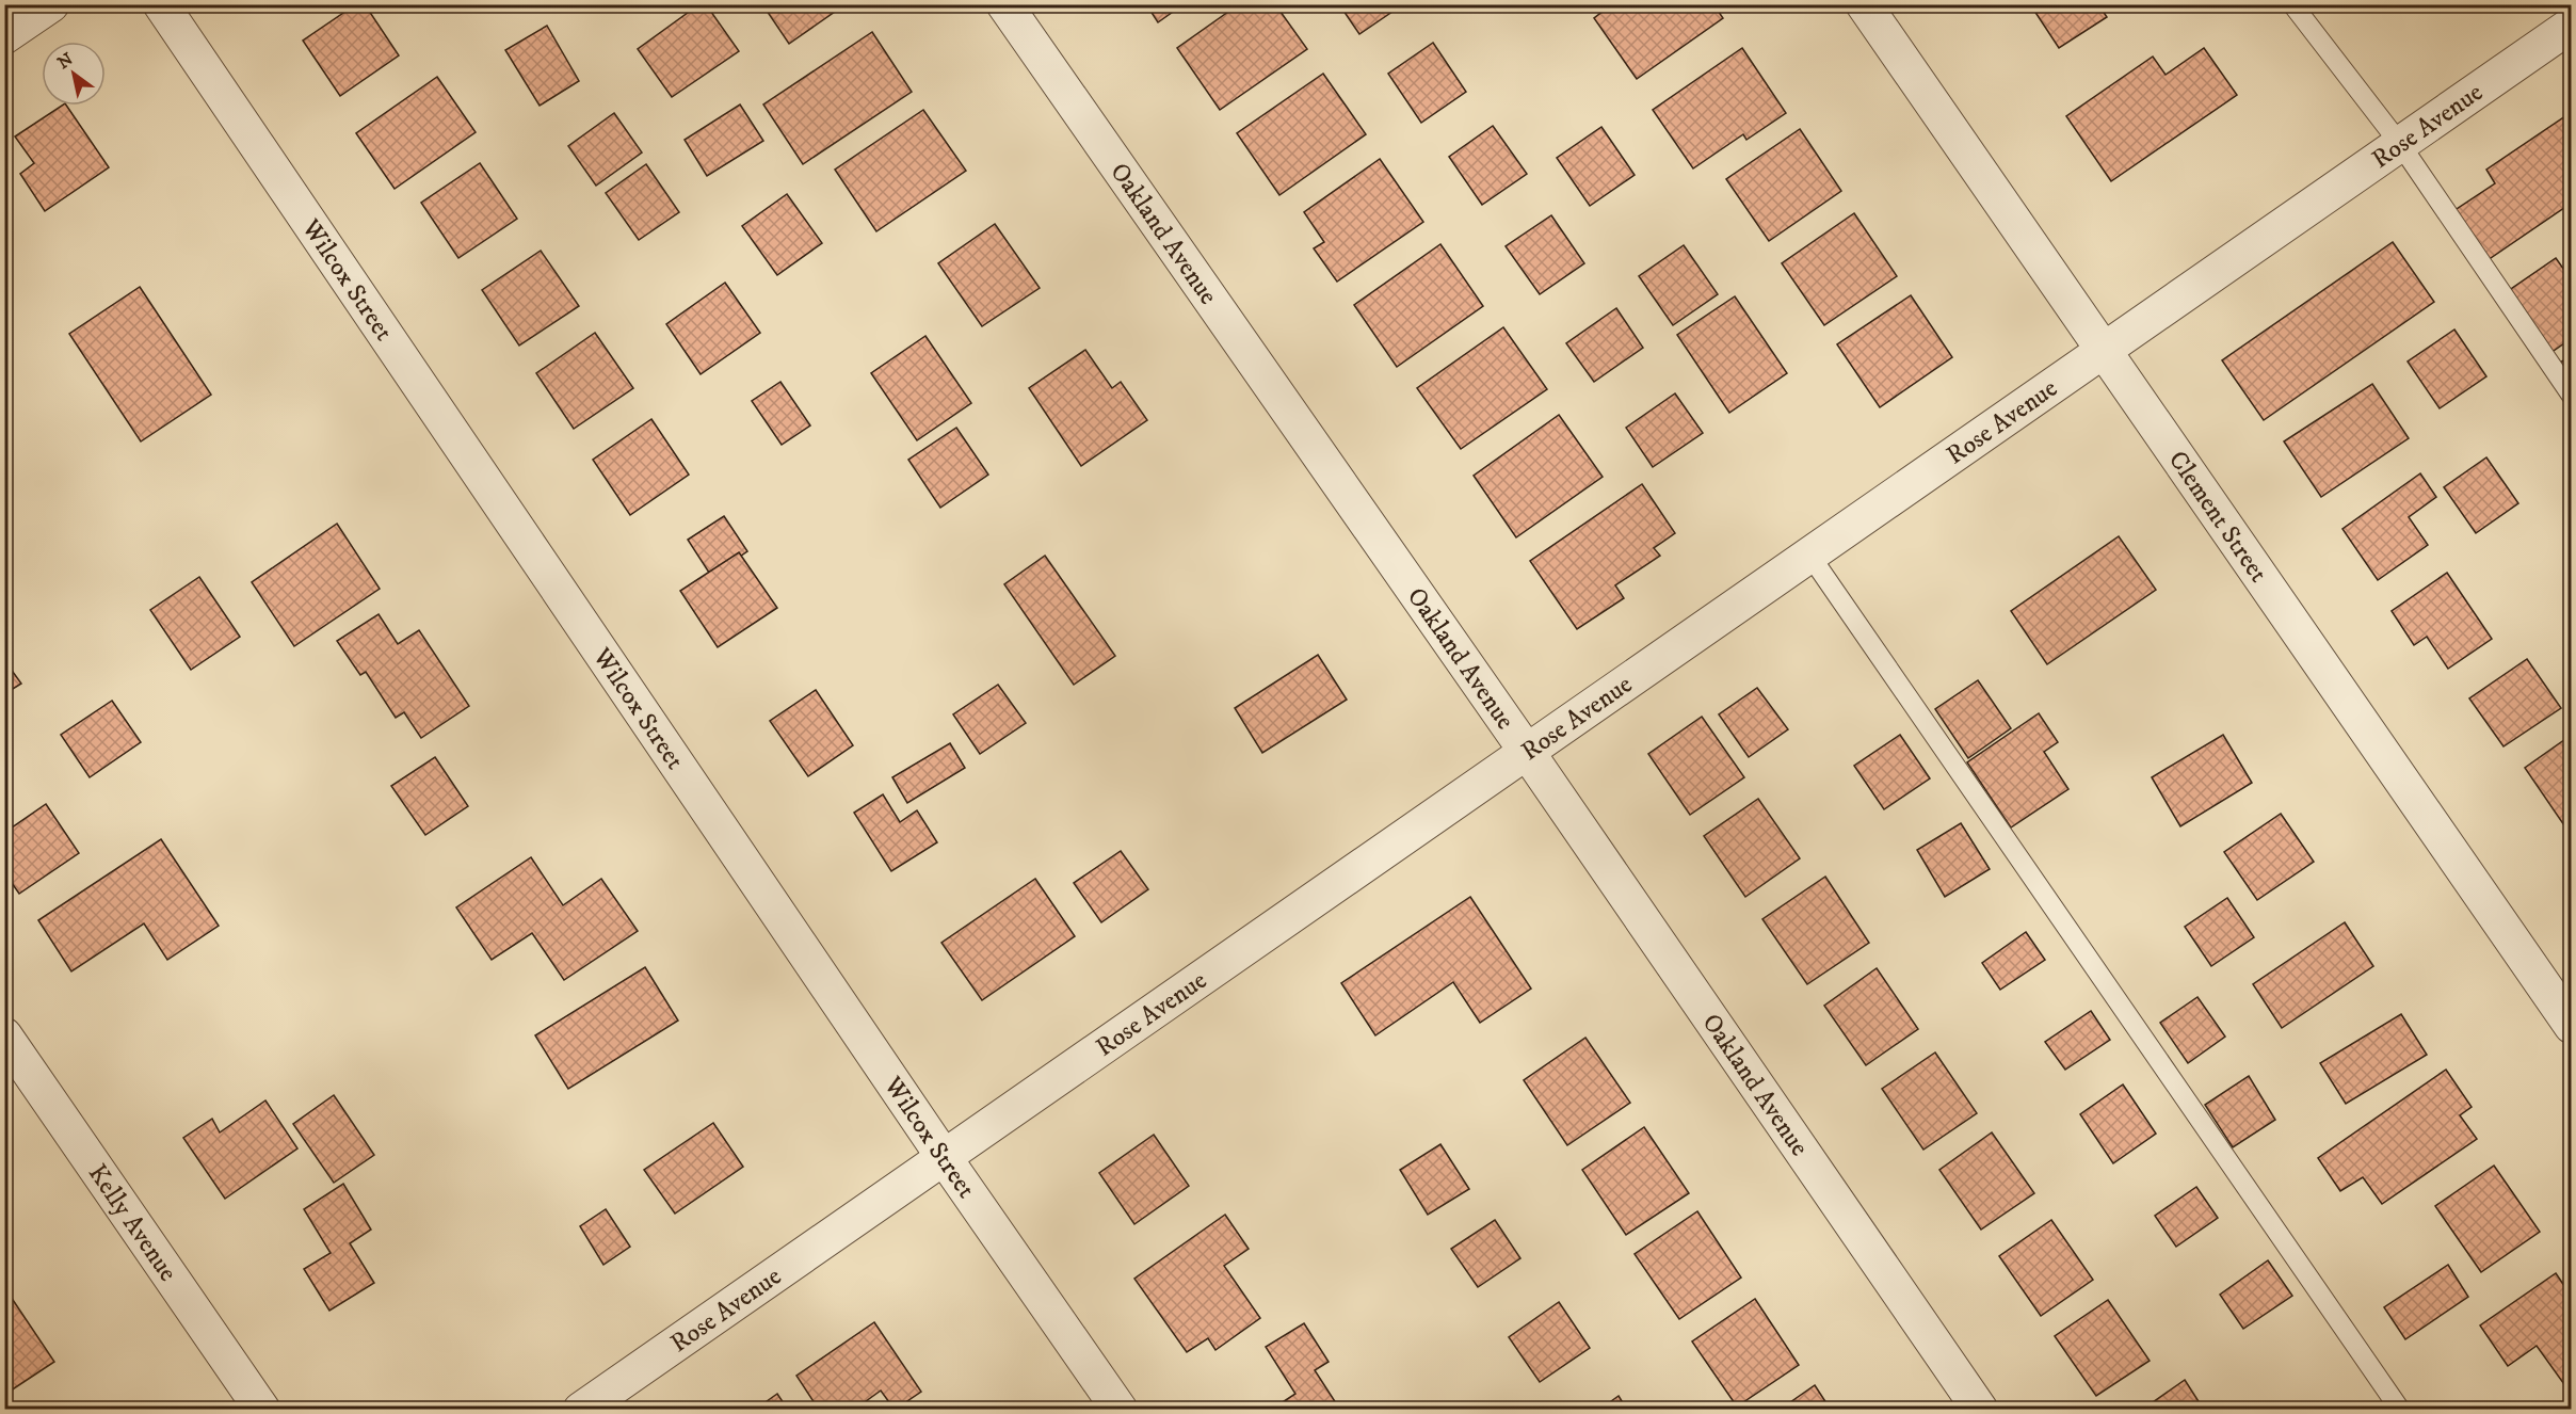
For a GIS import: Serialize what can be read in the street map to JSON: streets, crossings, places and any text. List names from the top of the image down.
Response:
{
  "streets": {
    "street": [
      "Rose Avenue",
      "Oakland Avenue",
      "Wilcox Street",
      "Clement Street",
      "Kelly Avenue"
    ]
  },
  "crossings": [
    ["Rose Avenue", "Oakland Avenue"],
    ["Rose Avenue", "Wilcox Street"],
    ["Rose Avenue", "Clement Street"]
  ],
  "north": "top left"
}
